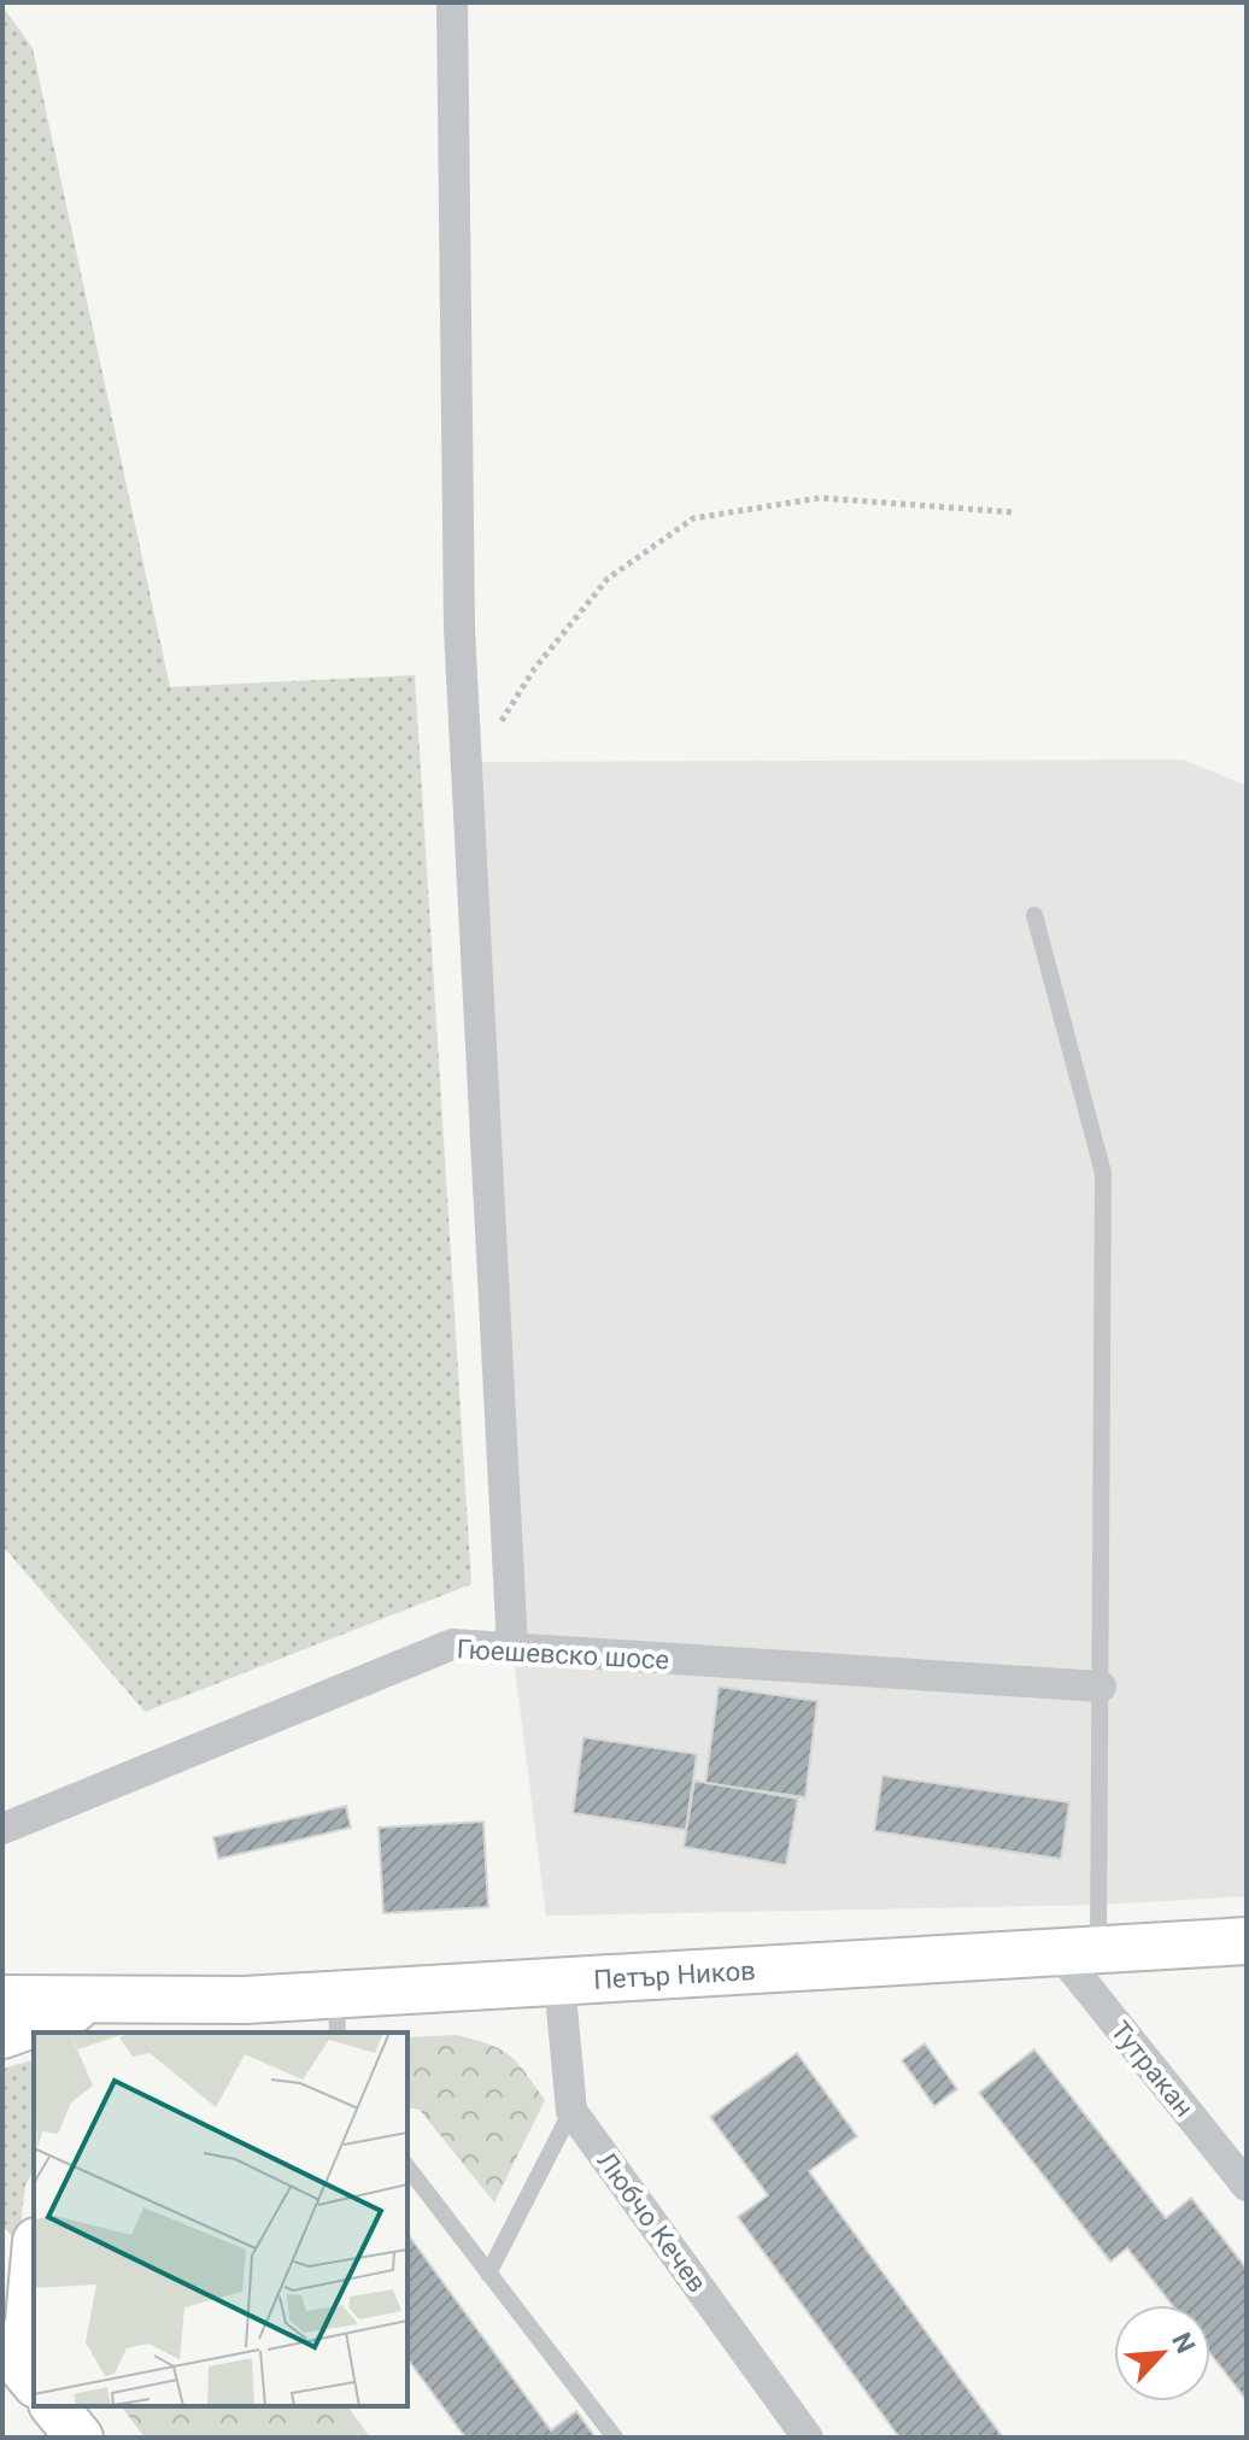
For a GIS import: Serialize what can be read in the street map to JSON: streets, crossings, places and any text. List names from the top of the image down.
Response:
{
  "streets": {
    "street": [
      "Гюешевско шосе",
      "Петър Ников",
      "Тутракан",
      "Любчо Кечев"
    ]
  },
  "crossings": [
    ["Петър Ников", "Тутракан"]
  ],
  "north": "top right"
}
